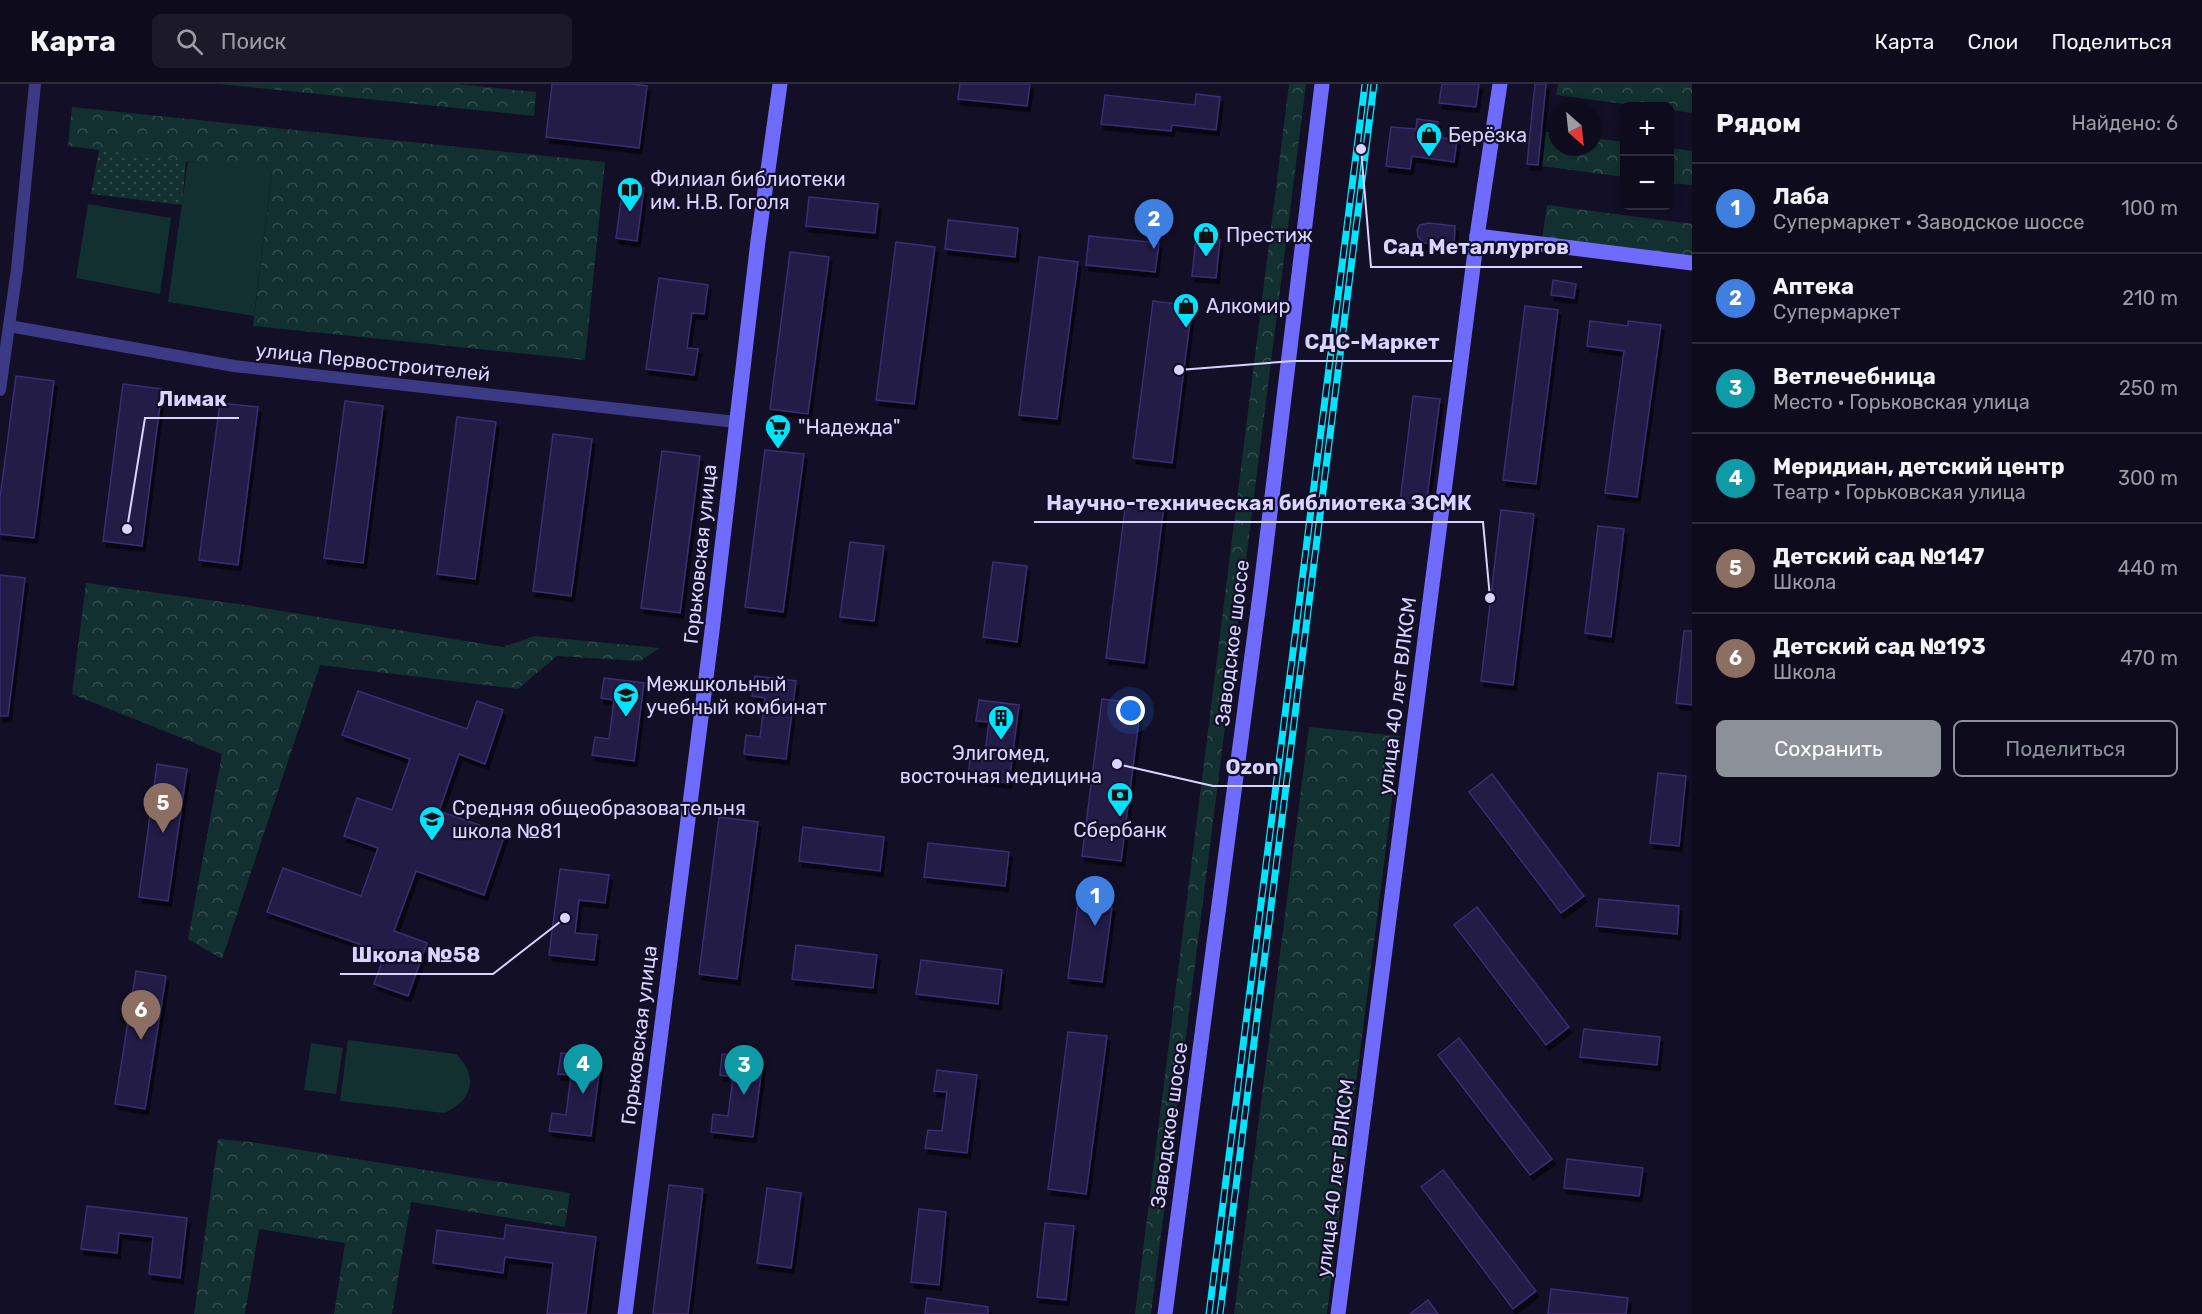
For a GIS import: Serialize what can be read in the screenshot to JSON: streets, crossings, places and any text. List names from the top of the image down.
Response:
{
  "streets": {
    "street": [
      "улица Первостроителей",
      "Горьковская улица",
      "Заводское шоссе",
      "улица 40 лет ВЛКСМ"
    ]
  },
  "crossings": [
    ["улица Первостроителей", "Горьковская улица"]
  ],
  "places": {
    "other": [
      "Сад Металлургов",
      "СДС-Маркет",
      "Лимак",
      "Научно-техническая библиотека ЗСМК",
      "Ozon",
      "Школа №58"
    ],
    "shop": ["Берёзка", "Престиж", "Алкомир"],
    "library": ["Филиал библиотеки им. Н.В. Гоголя"],
    "supermarket": ["\"Надежда\""],
    "school or university": ["Межшкольный учебный комбинат", "Средняя общеобразовательня школа №81"],
    "building": ["Элигомед, восточная медицина"],
    "bank": ["Сбербанк"]
  },
  "north": "bottom right",
  "page": {
    "header": "Карта",
    "search": "Поиск",
    "nav": ["Карта", "Слои", "Поделиться"],
    "heading": ["Рядом", "Найдено: 6"],
    "map_buttons": ["+", "−"],
    "list": [
      {
        "mark": "1",
        "name": "Лаба",
        "note": "Супермаркет · Заводское шоссе",
        "value": "100 m"
      },
      {
        "mark": "2",
        "name": "Аптека",
        "note": "Супермаркет",
        "value": "210 m"
      },
      {
        "mark": "3",
        "name": "Ветлечебница",
        "note": "Место · Горьковская улица",
        "value": "250 m"
      },
      {
        "mark": "4",
        "name": "Меридиан, детский центр",
        "note": "Театр · Горьковская улица",
        "value": "300 m"
      },
      {
        "mark": "5",
        "name": "Детский сад №147",
        "note": "Школа",
        "value": "440 m"
      },
      {
        "mark": "6",
        "name": "Детский сад №193",
        "note": "Школа",
        "value": "470 m"
      }
    ],
    "pins": [
      "2",
      "5",
      "1",
      "6",
      "4",
      "3"
    ],
    "buttons": ["Сохранить", "Поделиться"]
  }
}
